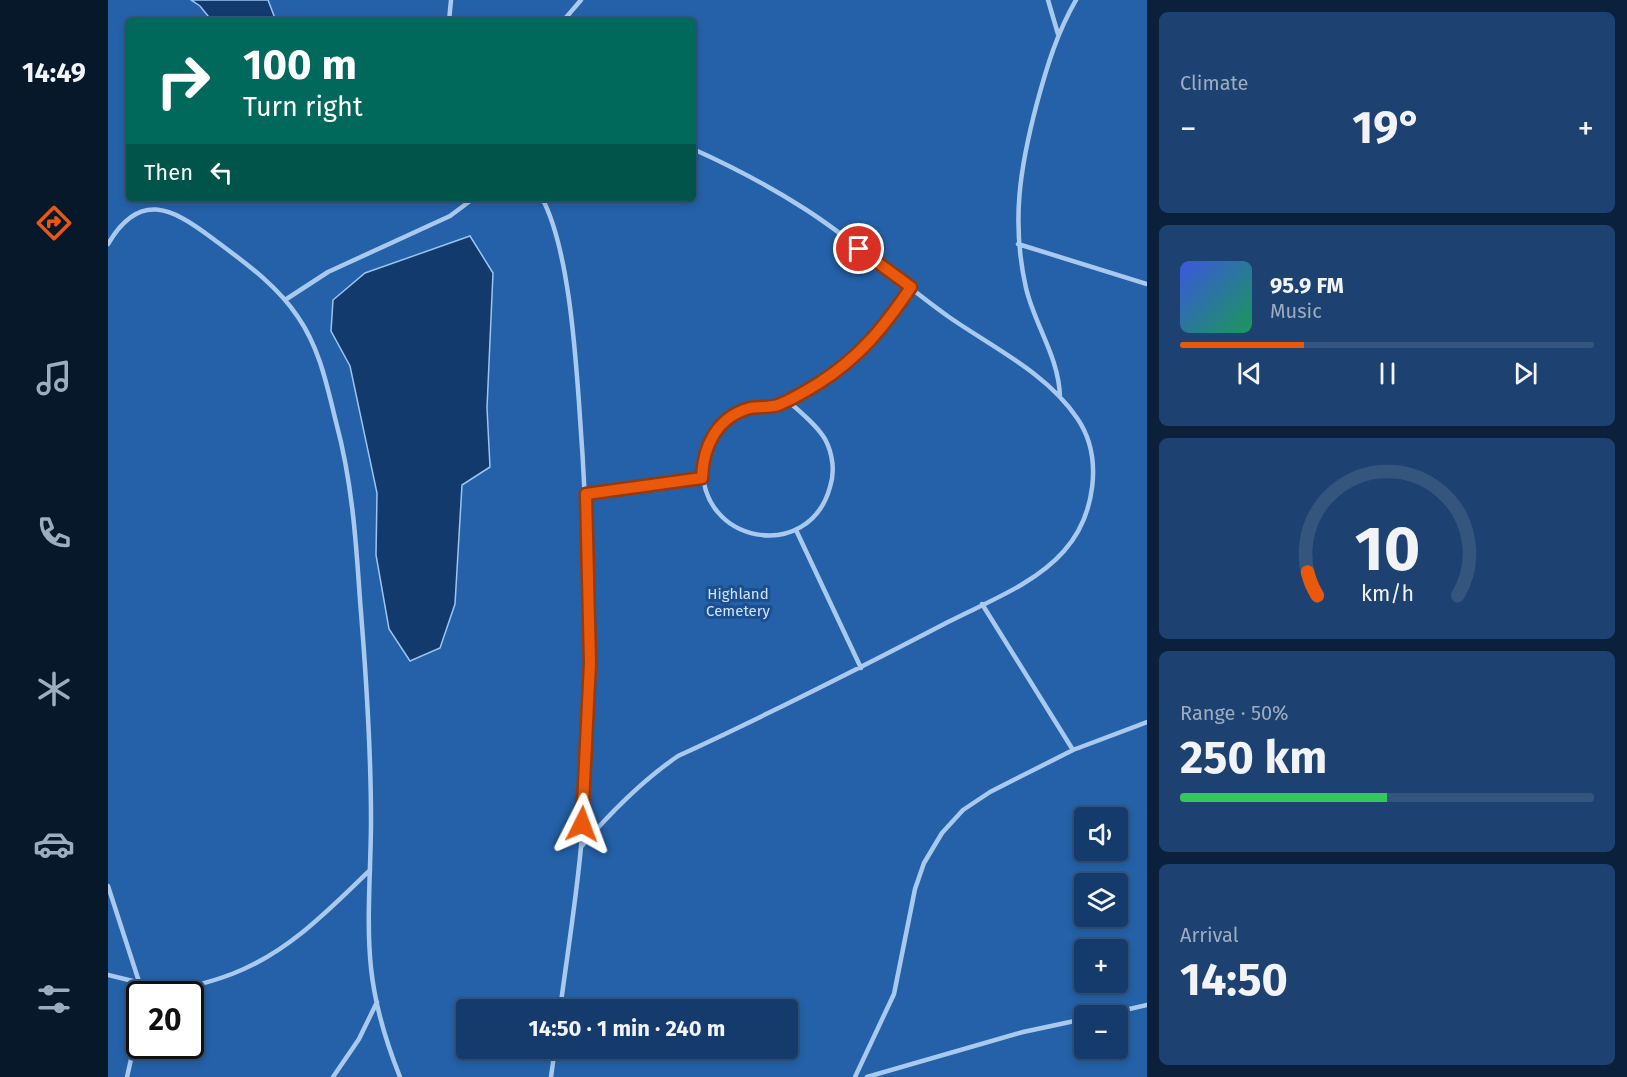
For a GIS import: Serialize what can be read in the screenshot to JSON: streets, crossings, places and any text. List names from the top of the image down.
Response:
{
  "parks": ["Highland Cemetery"],
  "page": {
    "tabs": "14:49",
    "tile": [
      "Climate",
      ["Range · 50%", "250 km"],
      ["Arrival", "14:50"]
    ],
    "turn": ["100 m", "Turn right"],
    "heat": ["−", "19°", "+"],
    "then": "Then",
    "song": ["95.9 FM", "Music"],
    "map_buttons": ["+", "−"],
    "limit": "20",
    "trip": "14:50 · 1 min · 240 m",
    "gauge": ["10", "km/h"]
  }
}
